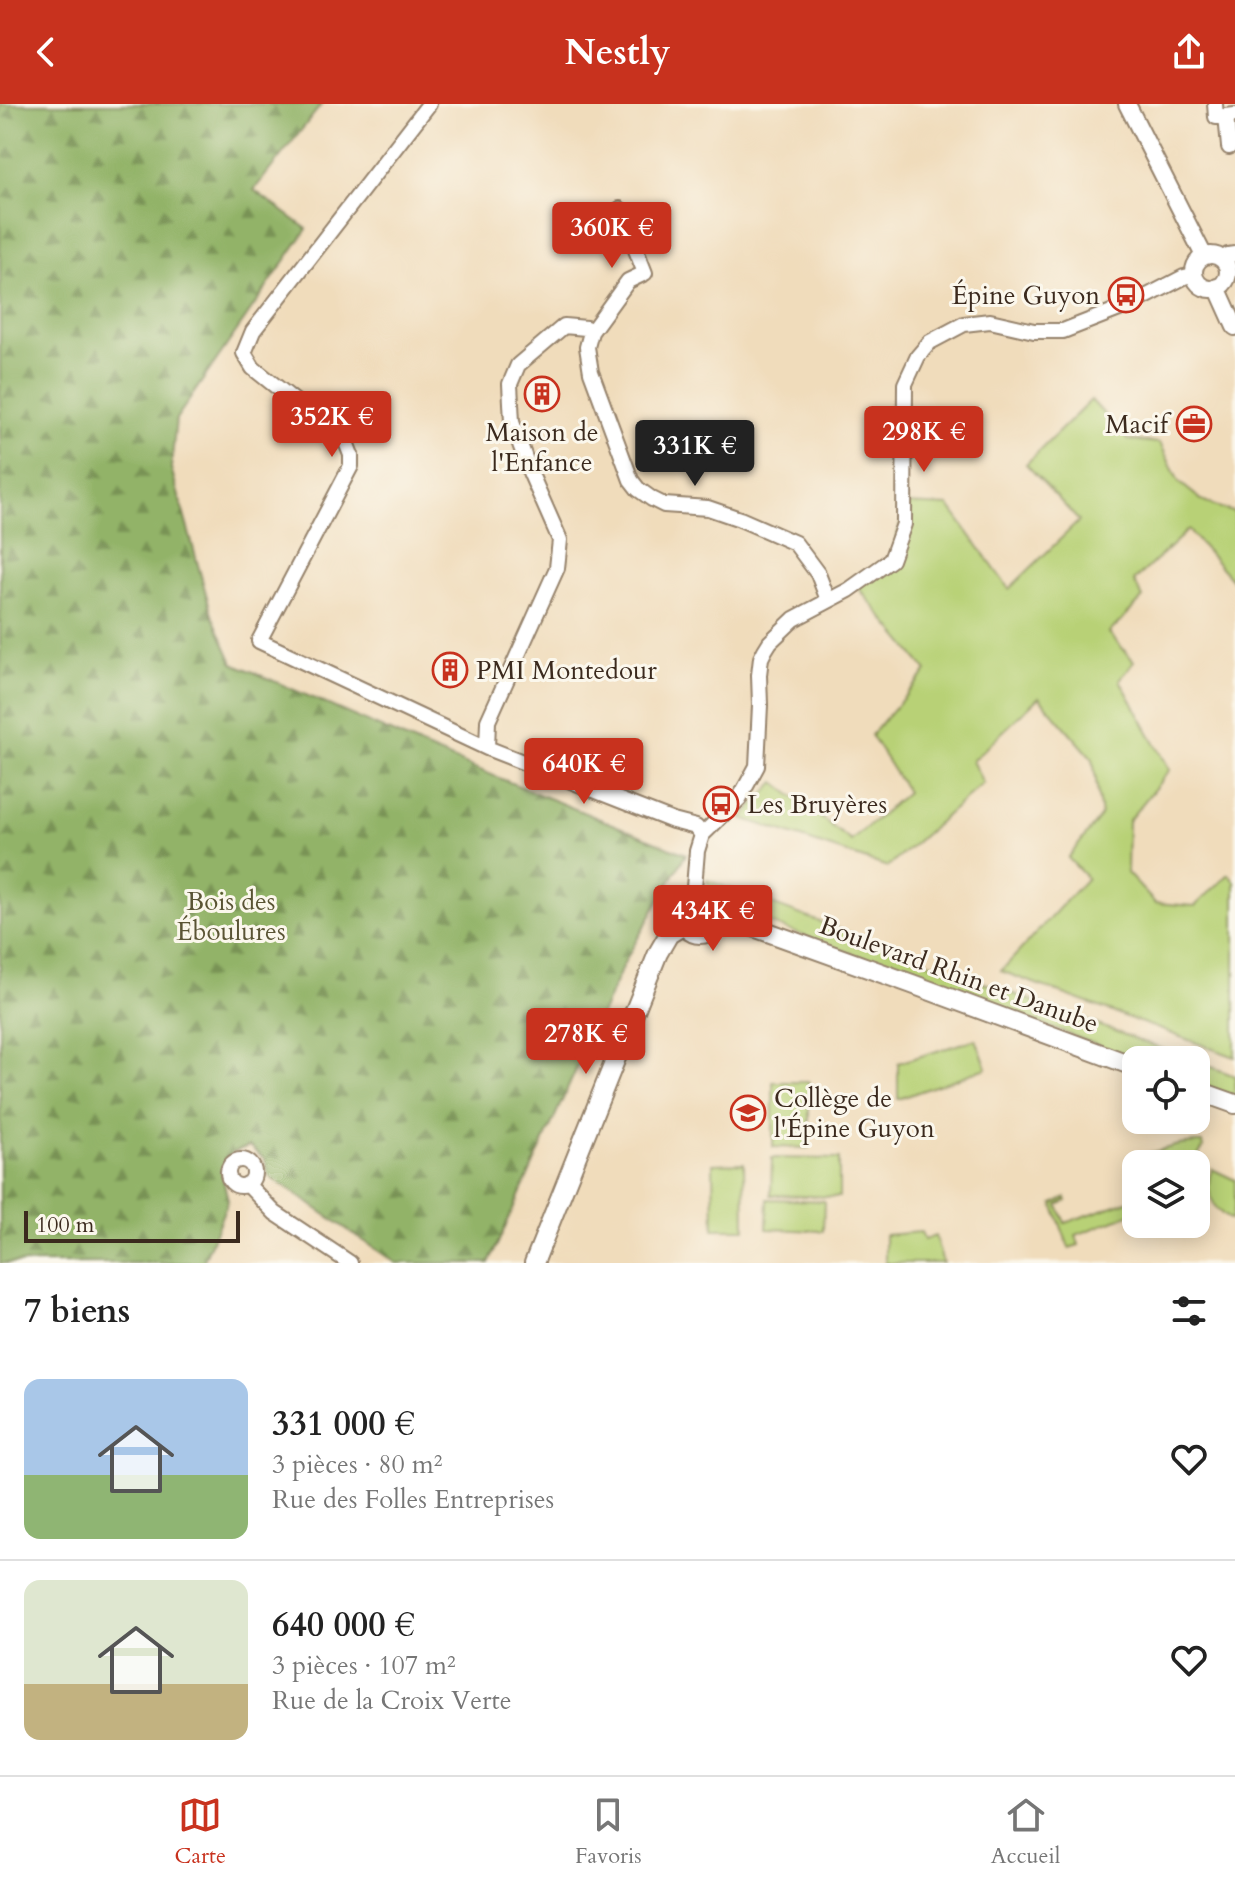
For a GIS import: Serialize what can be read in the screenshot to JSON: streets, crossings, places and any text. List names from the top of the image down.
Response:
{
  "streets": {
    "main road": ["Boulevard Rhin et Danube"]
  },
  "parks": ["Bois des Éboulures"],
  "places": {
    "bus stop": ["Épine Guyon", "Les Bruyères"],
    "building": ["Maison de l'Enfance", "PMI Montedour"],
    "office": ["Macif"],
    "school or university": ["Collège de l'Épine Guyon"]
  },
  "scale_bar": "100 m",
  "page": {
    "header": "Nestly",
    "price": [
      "360K €",
      "352K €",
      "298K €",
      "331K €",
      "640K €",
      "434K €",
      "278K €"
    ],
    "scale": "100 m",
    "heading": "7 biens",
    "list": [
      {
        "name": "331 000 €",
        "note": "3 pièces · 80 m² · Rue des Folles Entreprises"
      },
      {
        "name": "640 000 €",
        "note": "3 pièces · 107 m² · Rue de la Croix Verte"
      }
    ],
    "tabs": ["Carte", "Favoris", "Accueil"]
  }
}
